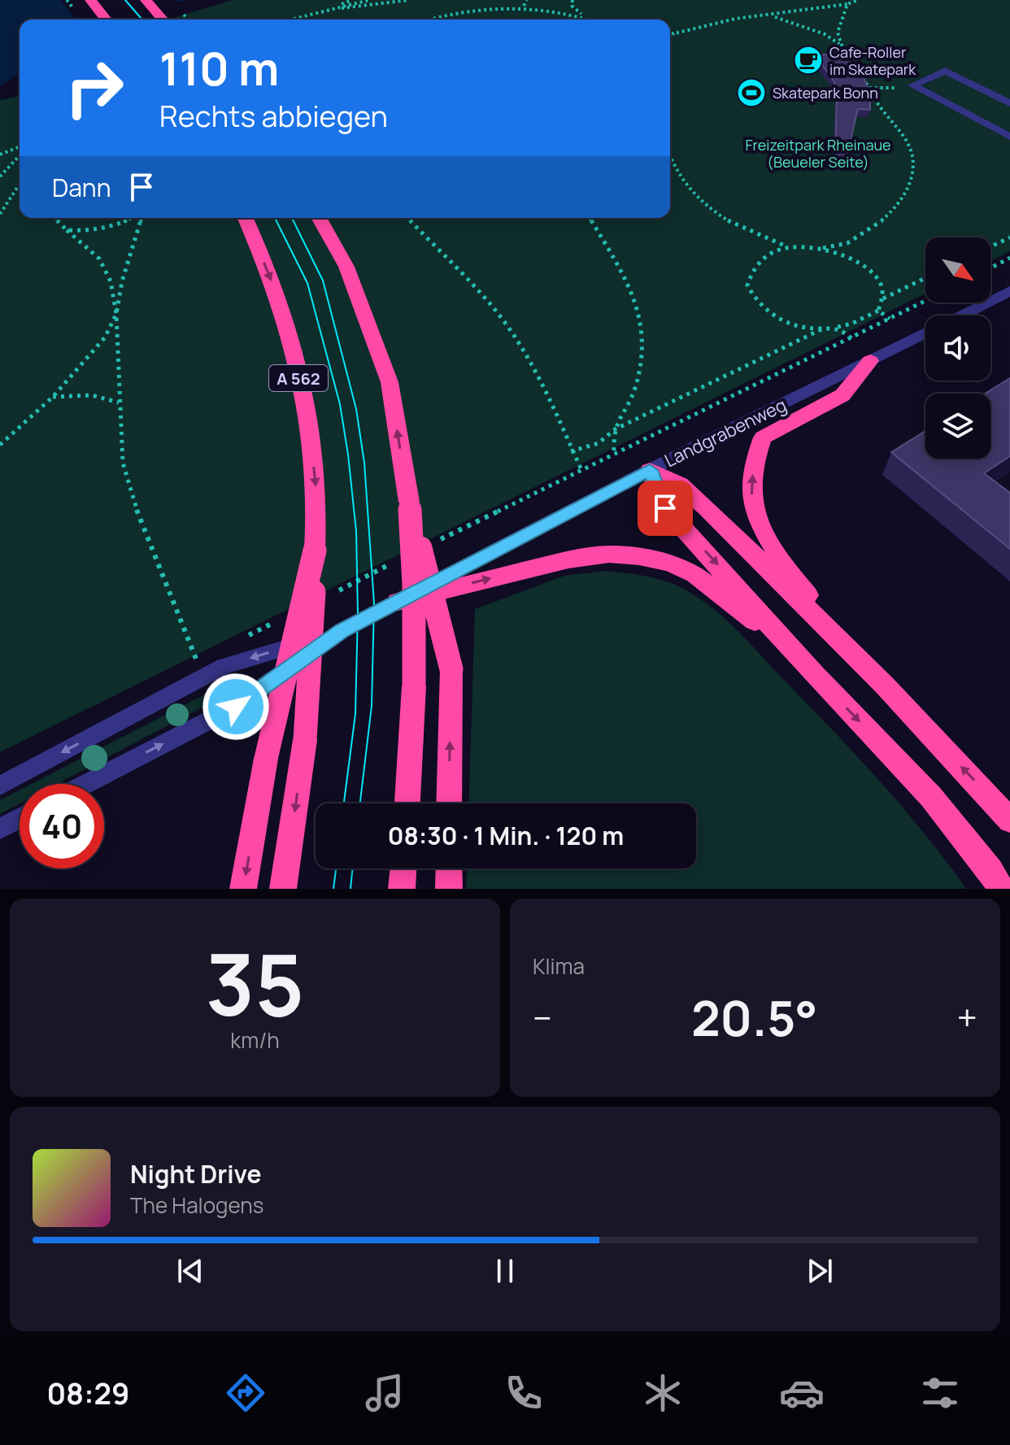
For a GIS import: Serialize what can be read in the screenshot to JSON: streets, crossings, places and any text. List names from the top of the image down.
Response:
{
  "streets": {
    "highway": ["A 562"],
    "street": ["Landgrabenweg"]
  },
  "parks": ["Freizeitpark Rheinaue (Beueler Seite)"],
  "places": {
    "cafe": ["Cafe-Roller im Skatepark"],
    "sports": ["Skatepark Bonn"]
  },
  "north": "bottom right",
  "page": {
    "turn": ["110 m", "Rechts abbiegen"],
    "then": "Dann",
    "limit": "40",
    "trip": "08:30 · 1 Min. · 120 m",
    "tile": [
      ["35", "km/h"],
      "Klima"
    ],
    "heat": ["−", "20.5°", "+"],
    "song": ["Night Drive", "The Halogens"],
    "tabs": "08:29"
  }
}
